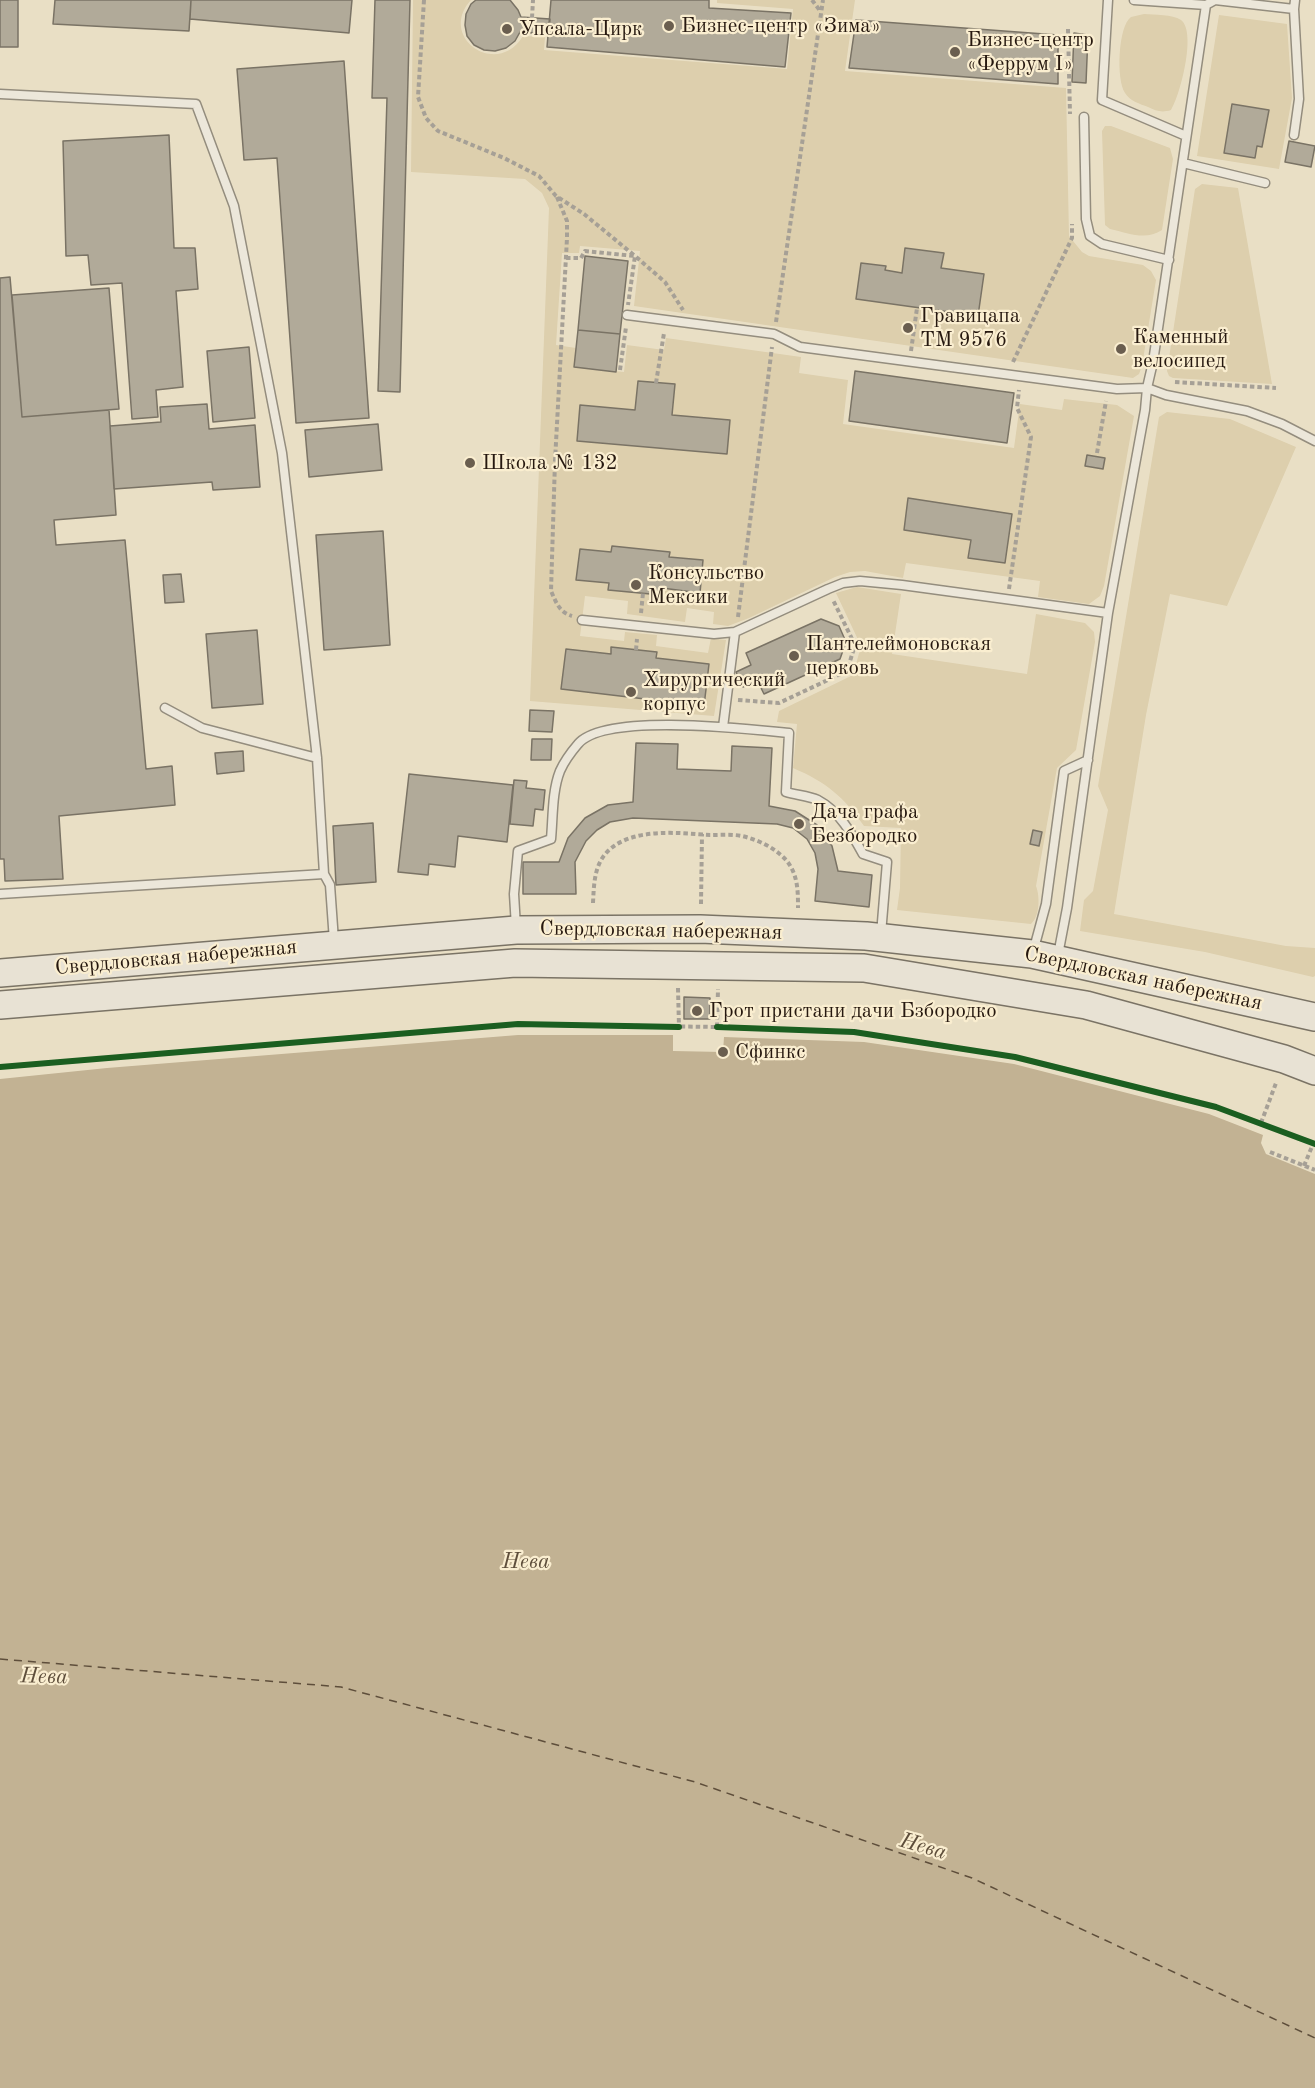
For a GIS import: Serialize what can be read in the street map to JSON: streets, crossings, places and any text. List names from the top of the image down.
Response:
{
  "streets": {
    "main road": ["Свердловская набережная"]
  },
  "water": ["Нева"],
  "places": [
    "Бизнес-центр «Зима»",
    "Упсала-Цирк",
    "Бизнес-центр «Феррум I»",
    "Гравицапа ТМ 9576",
    "Каменный велосипед",
    "Школа № 132",
    "Консульство Мексики",
    "Пантелеймоновская церковь",
    "Хирургический корпус",
    "Дача графа Безбородко",
    "Грот пристани дачи Бзбородко",
    "Сфинкс"
  ]
}
